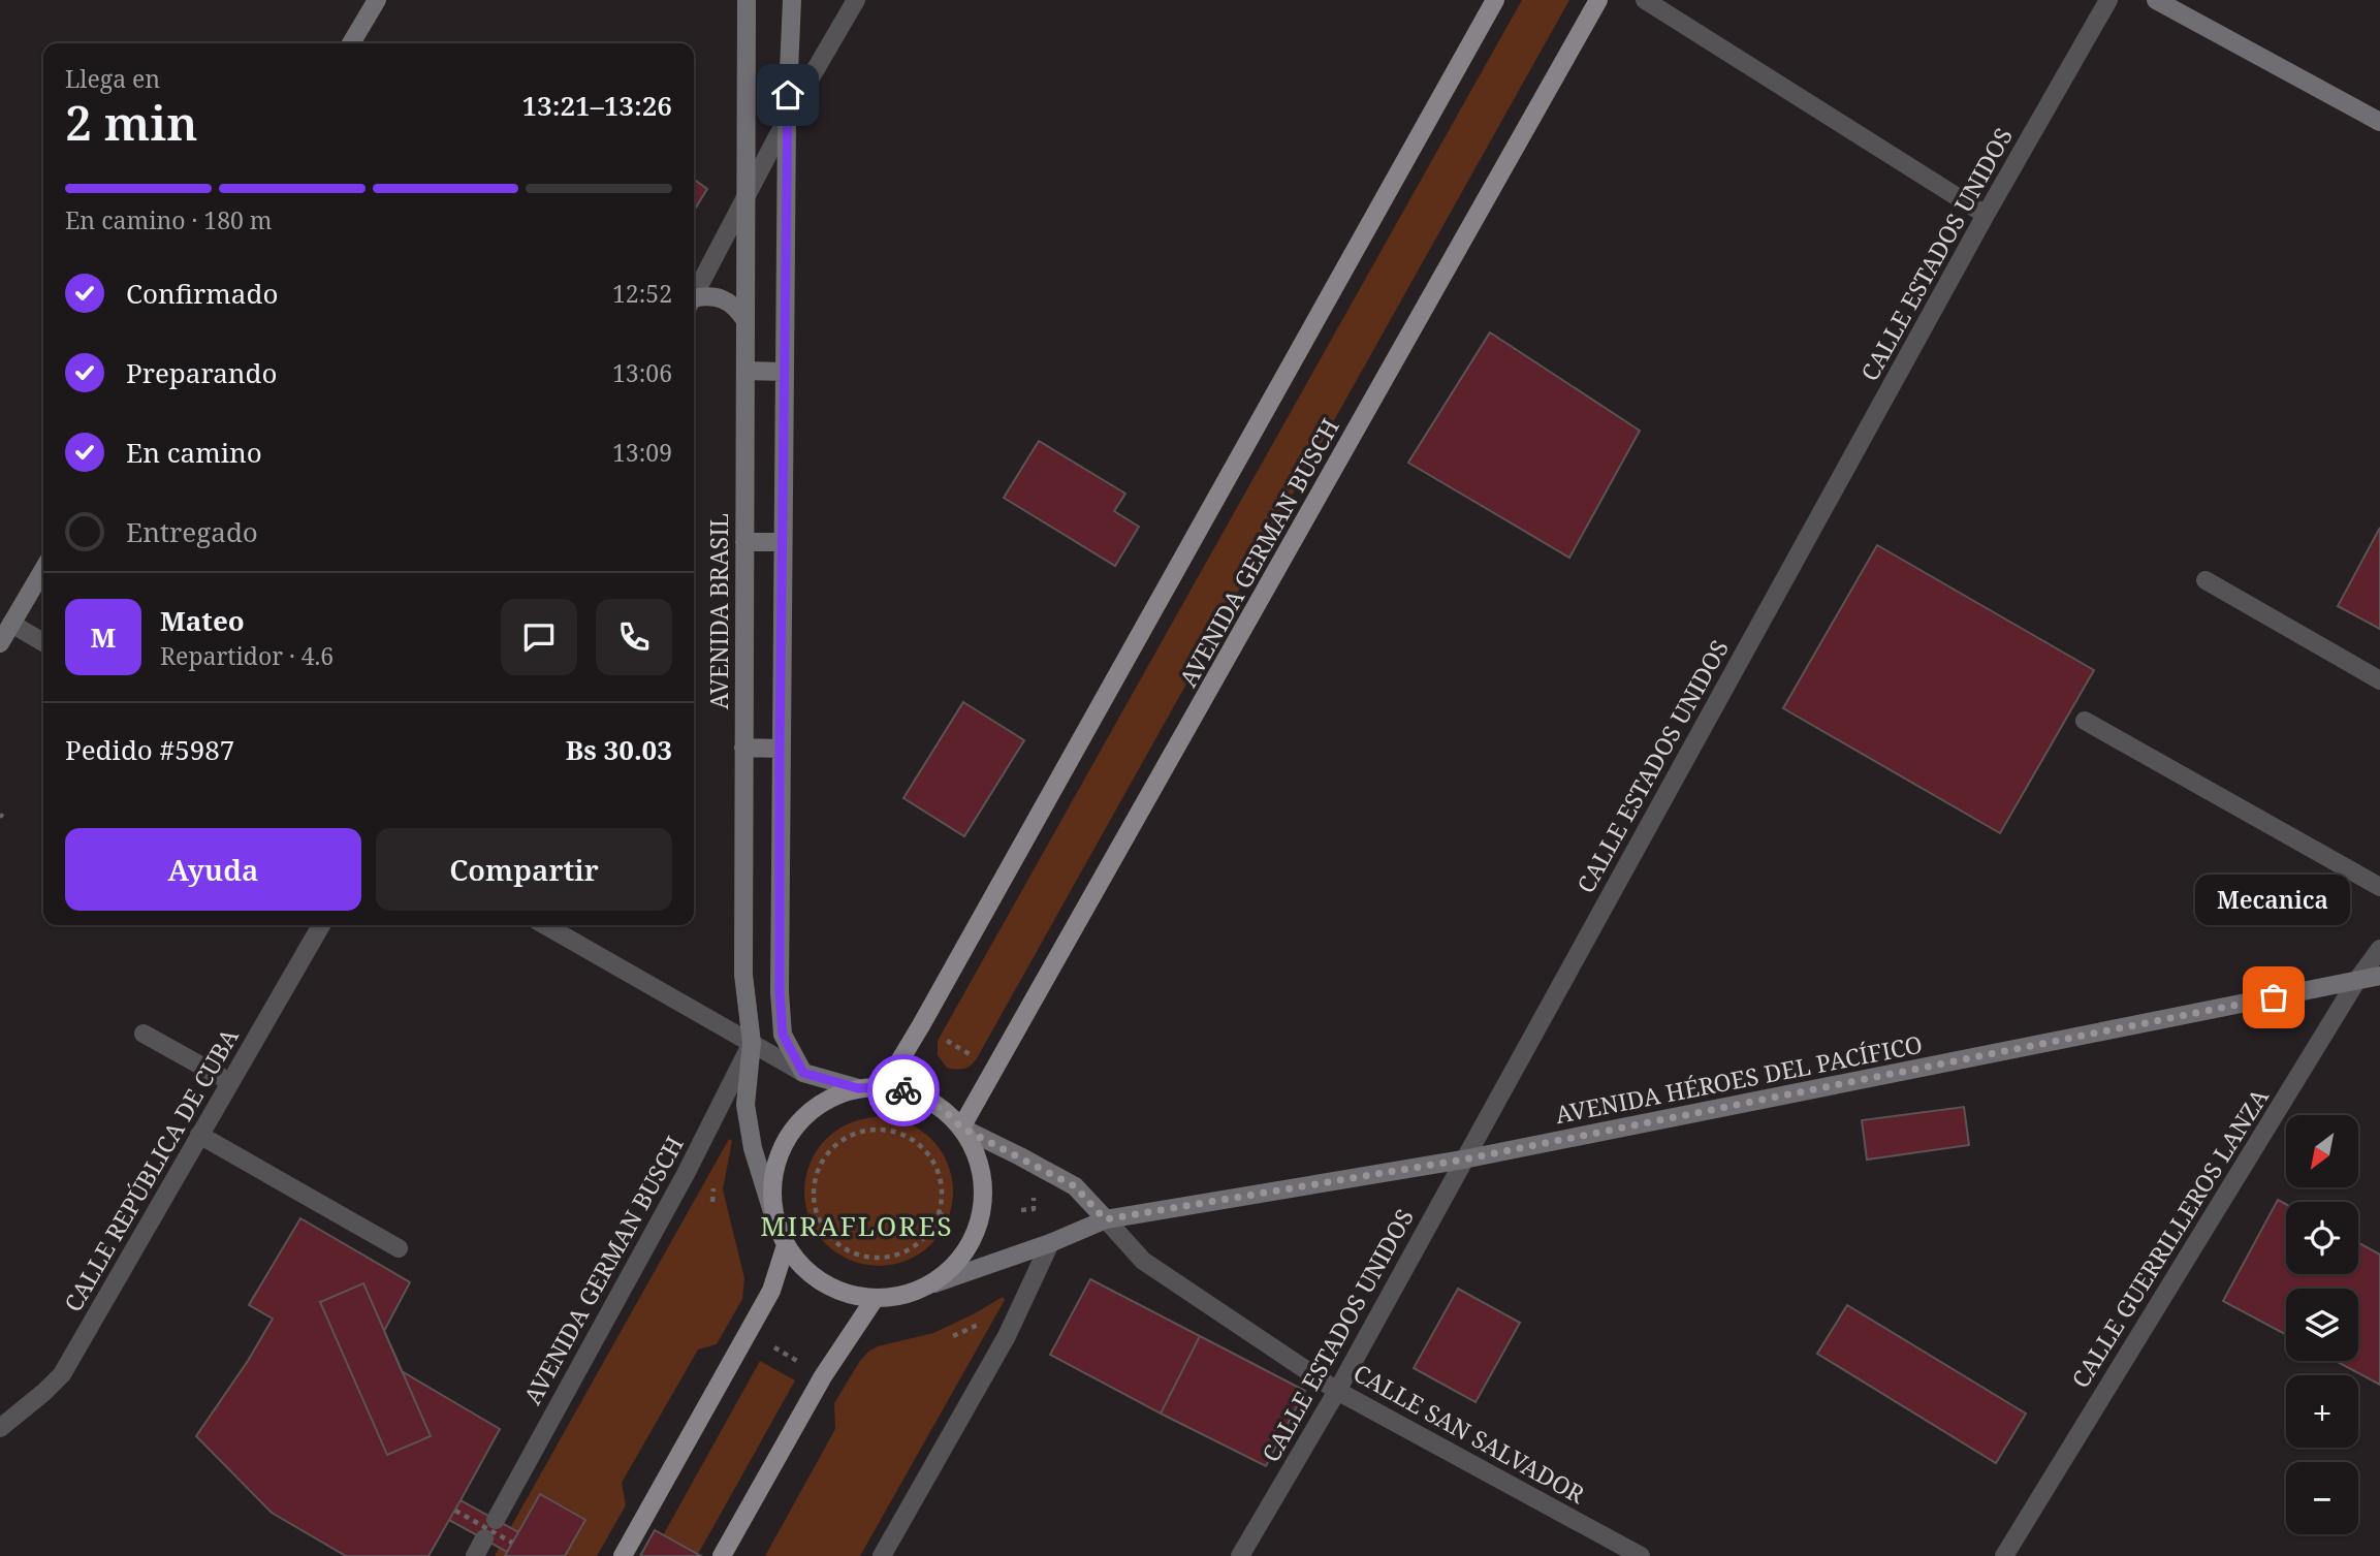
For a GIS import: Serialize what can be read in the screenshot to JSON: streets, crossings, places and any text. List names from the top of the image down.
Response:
{
  "streets": {
    "main road": ["AVENIDA GERMAN BUSCH", "AVENIDA BRASIL", "AVENIDA HÉROES DEL PACÍFICO"],
    "street": [
      "CALLE ESTADOS UNIDOS",
      "CALLE REPÚBLICA DE CUBA",
      "CALLE GUERRILLEROS LANZA",
      "CALLE SAN SALVADOR"
    ]
  },
  "crossings": [
    ["CALLE ESTADOS UNIDOS", "AVENIDA HÉROES DEL PACÍFICO"],
    ["CALLE ESTADOS UNIDOS", "CALLE SAN SALVADOR"],
    ["AVENIDA GERMAN BUSCH", "AVENIDA BRASIL"],
    ["AVENIDA HÉROES DEL PACÍFICO", "CALLE GUERRILLEROS LANZA"],
    ["AVENIDA HÉROES DEL PACÍFICO", "CALLE SAN SALVADOR"]
  ],
  "districts": ["MIRAFLORES"],
  "places": ["Mecanica"],
  "north": "bottom left",
  "page": {
    "heading": ["2 min", "Llega en", "13:21–13:26"],
    "panel": [
      "Mateo",
      "Repartidor · 4.6",
      "Pedido #5987",
      "Bs 30.03"
    ],
    "bar": "En camino · 180 m",
    "list": [
      ["Confirmado", "12:52"],
      ["Preparando", "13:06"],
      ["En camino", "13:09"],
      "Entregado"
    ],
    "round": "M",
    "buttons": ["Ayuda", "Compartir"],
    "bubble": "Mecanica",
    "map_buttons": ["+", "−"]
  }
}
